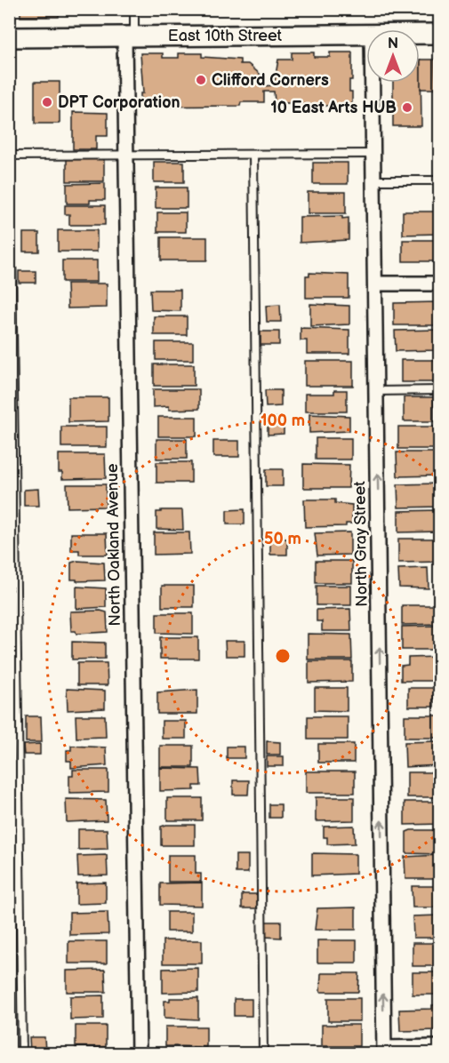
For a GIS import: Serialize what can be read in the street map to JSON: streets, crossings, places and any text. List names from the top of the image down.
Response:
{
  "streets": {
    "main road": ["East 10th Street"],
    "street": ["North Gray Street", "North Oakland Avenue"]
  },
  "crossings": [
    ["East 10th Street", "North Oakland Avenue"]
  ],
  "one_way": ["North Gray Street"],
  "places": ["Clifford Corners", "DPT Corporation", "10 East Arts HUB"],
  "north": "top",
  "rings": ["100 m", "50 m"]
}
